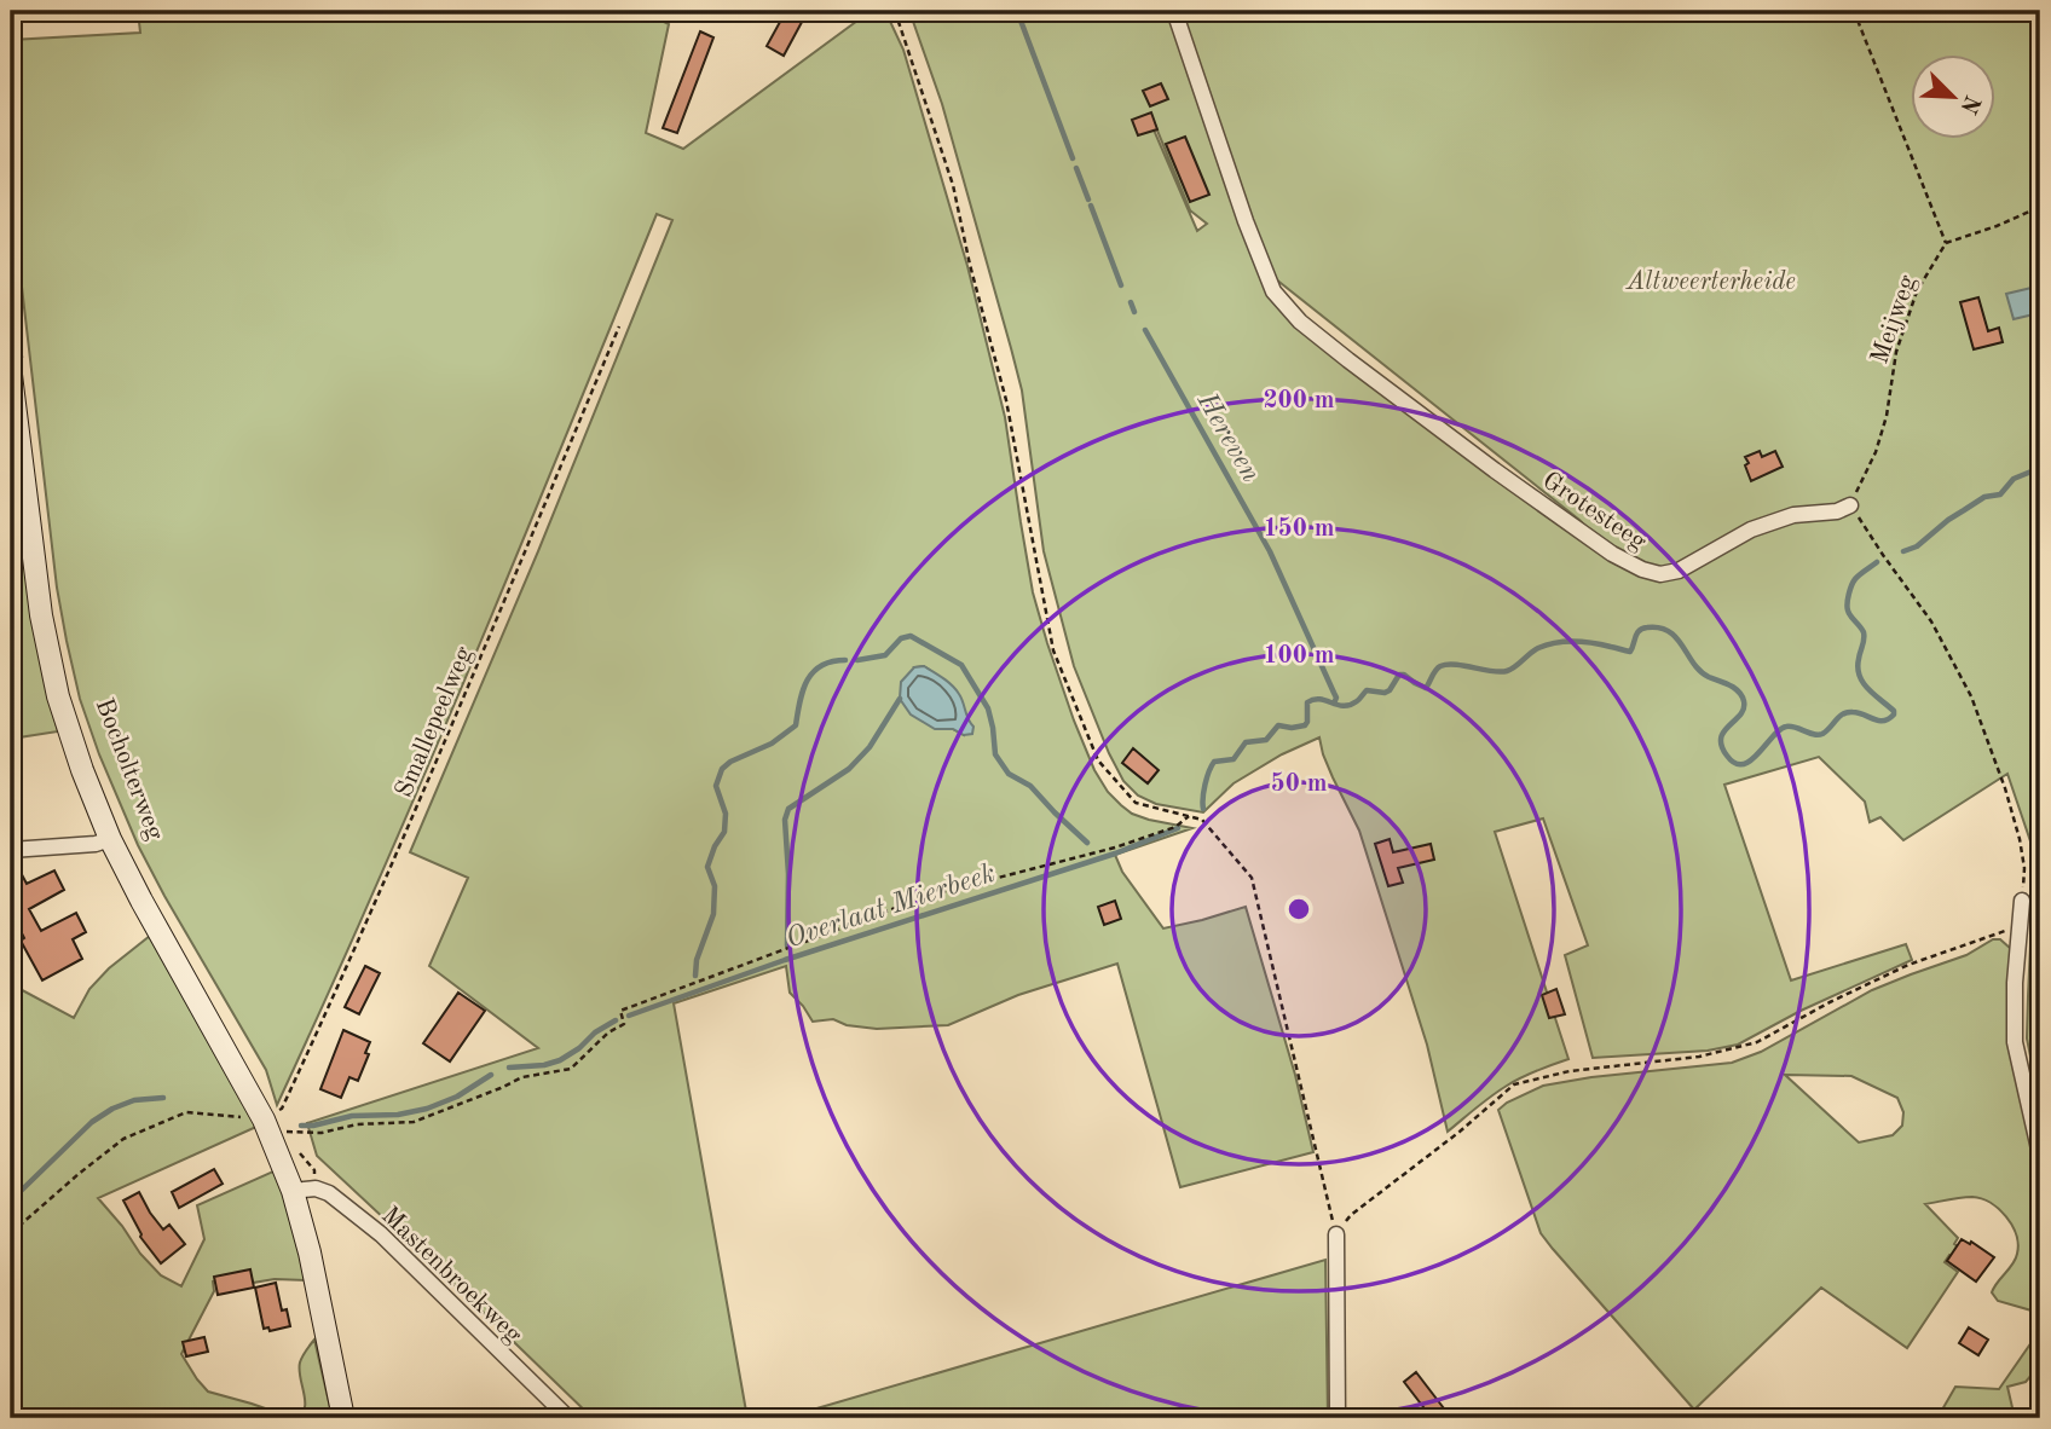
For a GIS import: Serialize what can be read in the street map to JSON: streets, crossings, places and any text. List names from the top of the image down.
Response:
{
  "streets": {
    "street": ["Grotesteeg", "Bocholterweg", "Mastenbroekweg"],
    "path": ["Meijweg", "Smallepeelweg"]
  },
  "crossings": [
    ["Meijweg", "Grotesteeg"],
    ["Smallepeelweg", "Bocholterweg"]
  ],
  "water": ["Hereven", "Overlaat Mierbeek"],
  "parks": ["Altweerterheide"],
  "north": "bottom right",
  "rings": [
    "200 m",
    "150 m",
    "100 m",
    "50 m"
  ]
}
